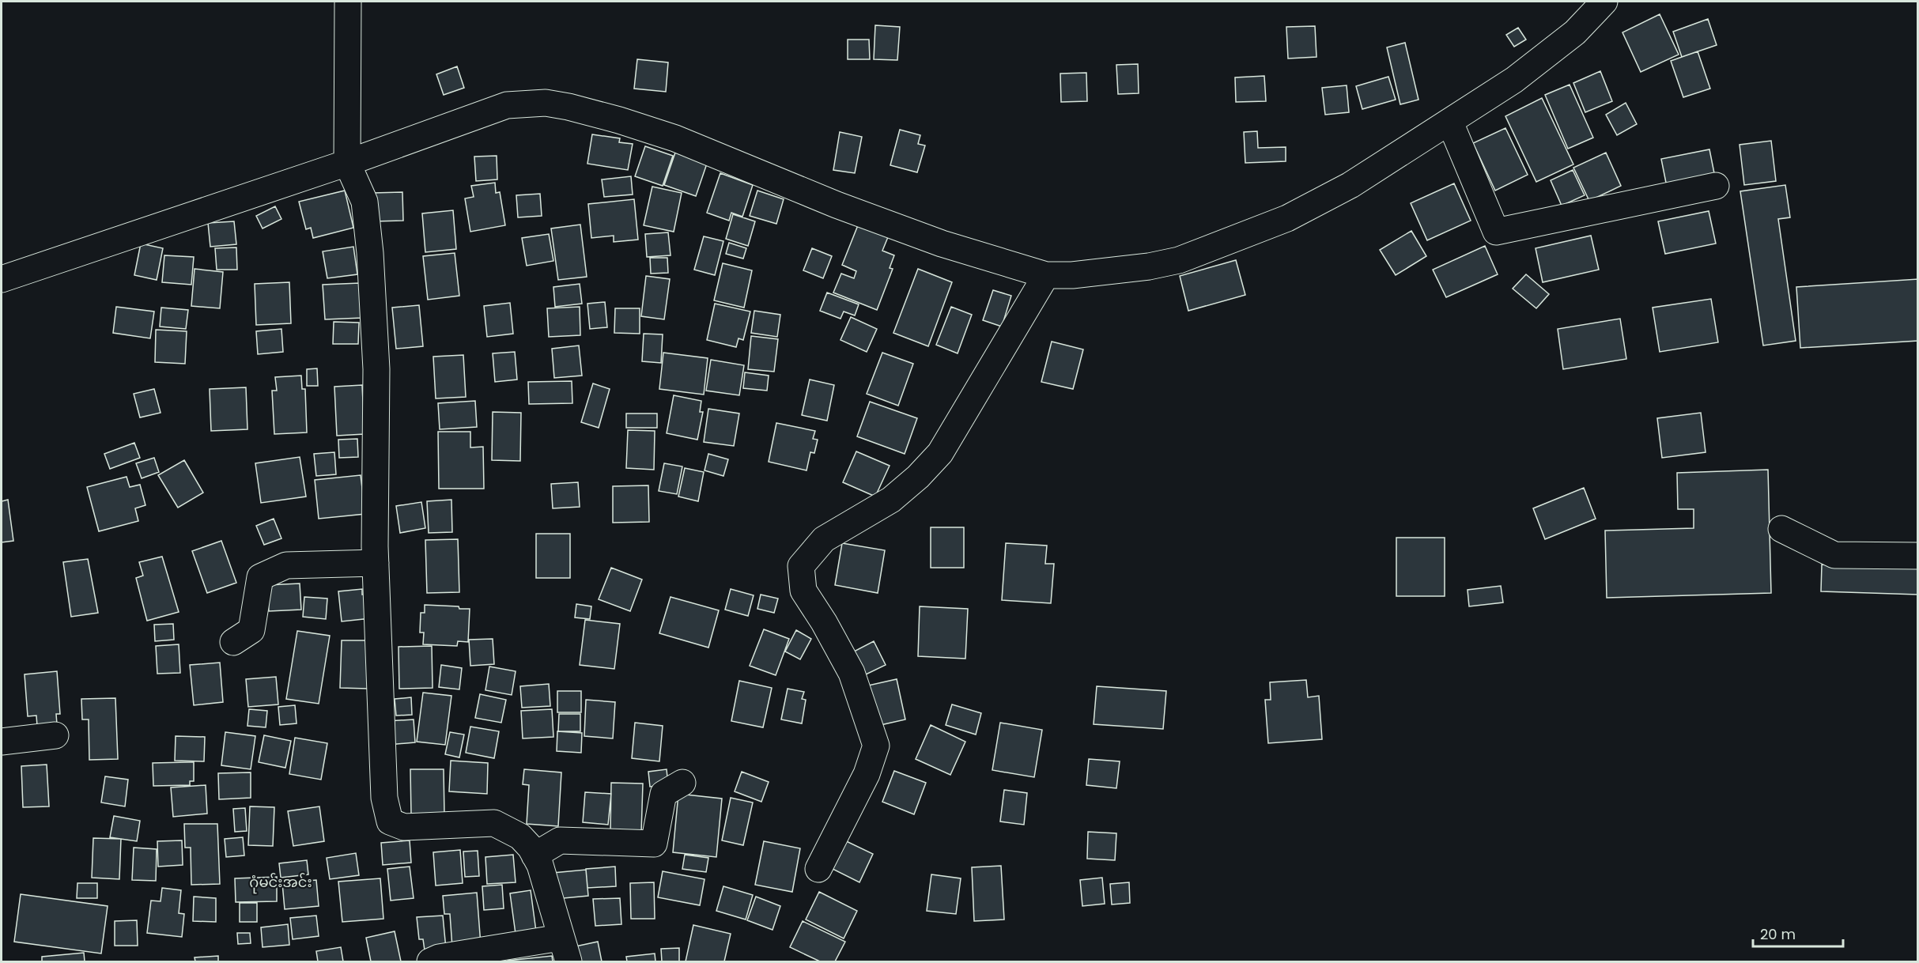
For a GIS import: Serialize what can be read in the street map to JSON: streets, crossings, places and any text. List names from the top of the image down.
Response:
{
  "districts": ["ဂုံမင်းအင်း"],
  "scale_bar": "20 m"
}
